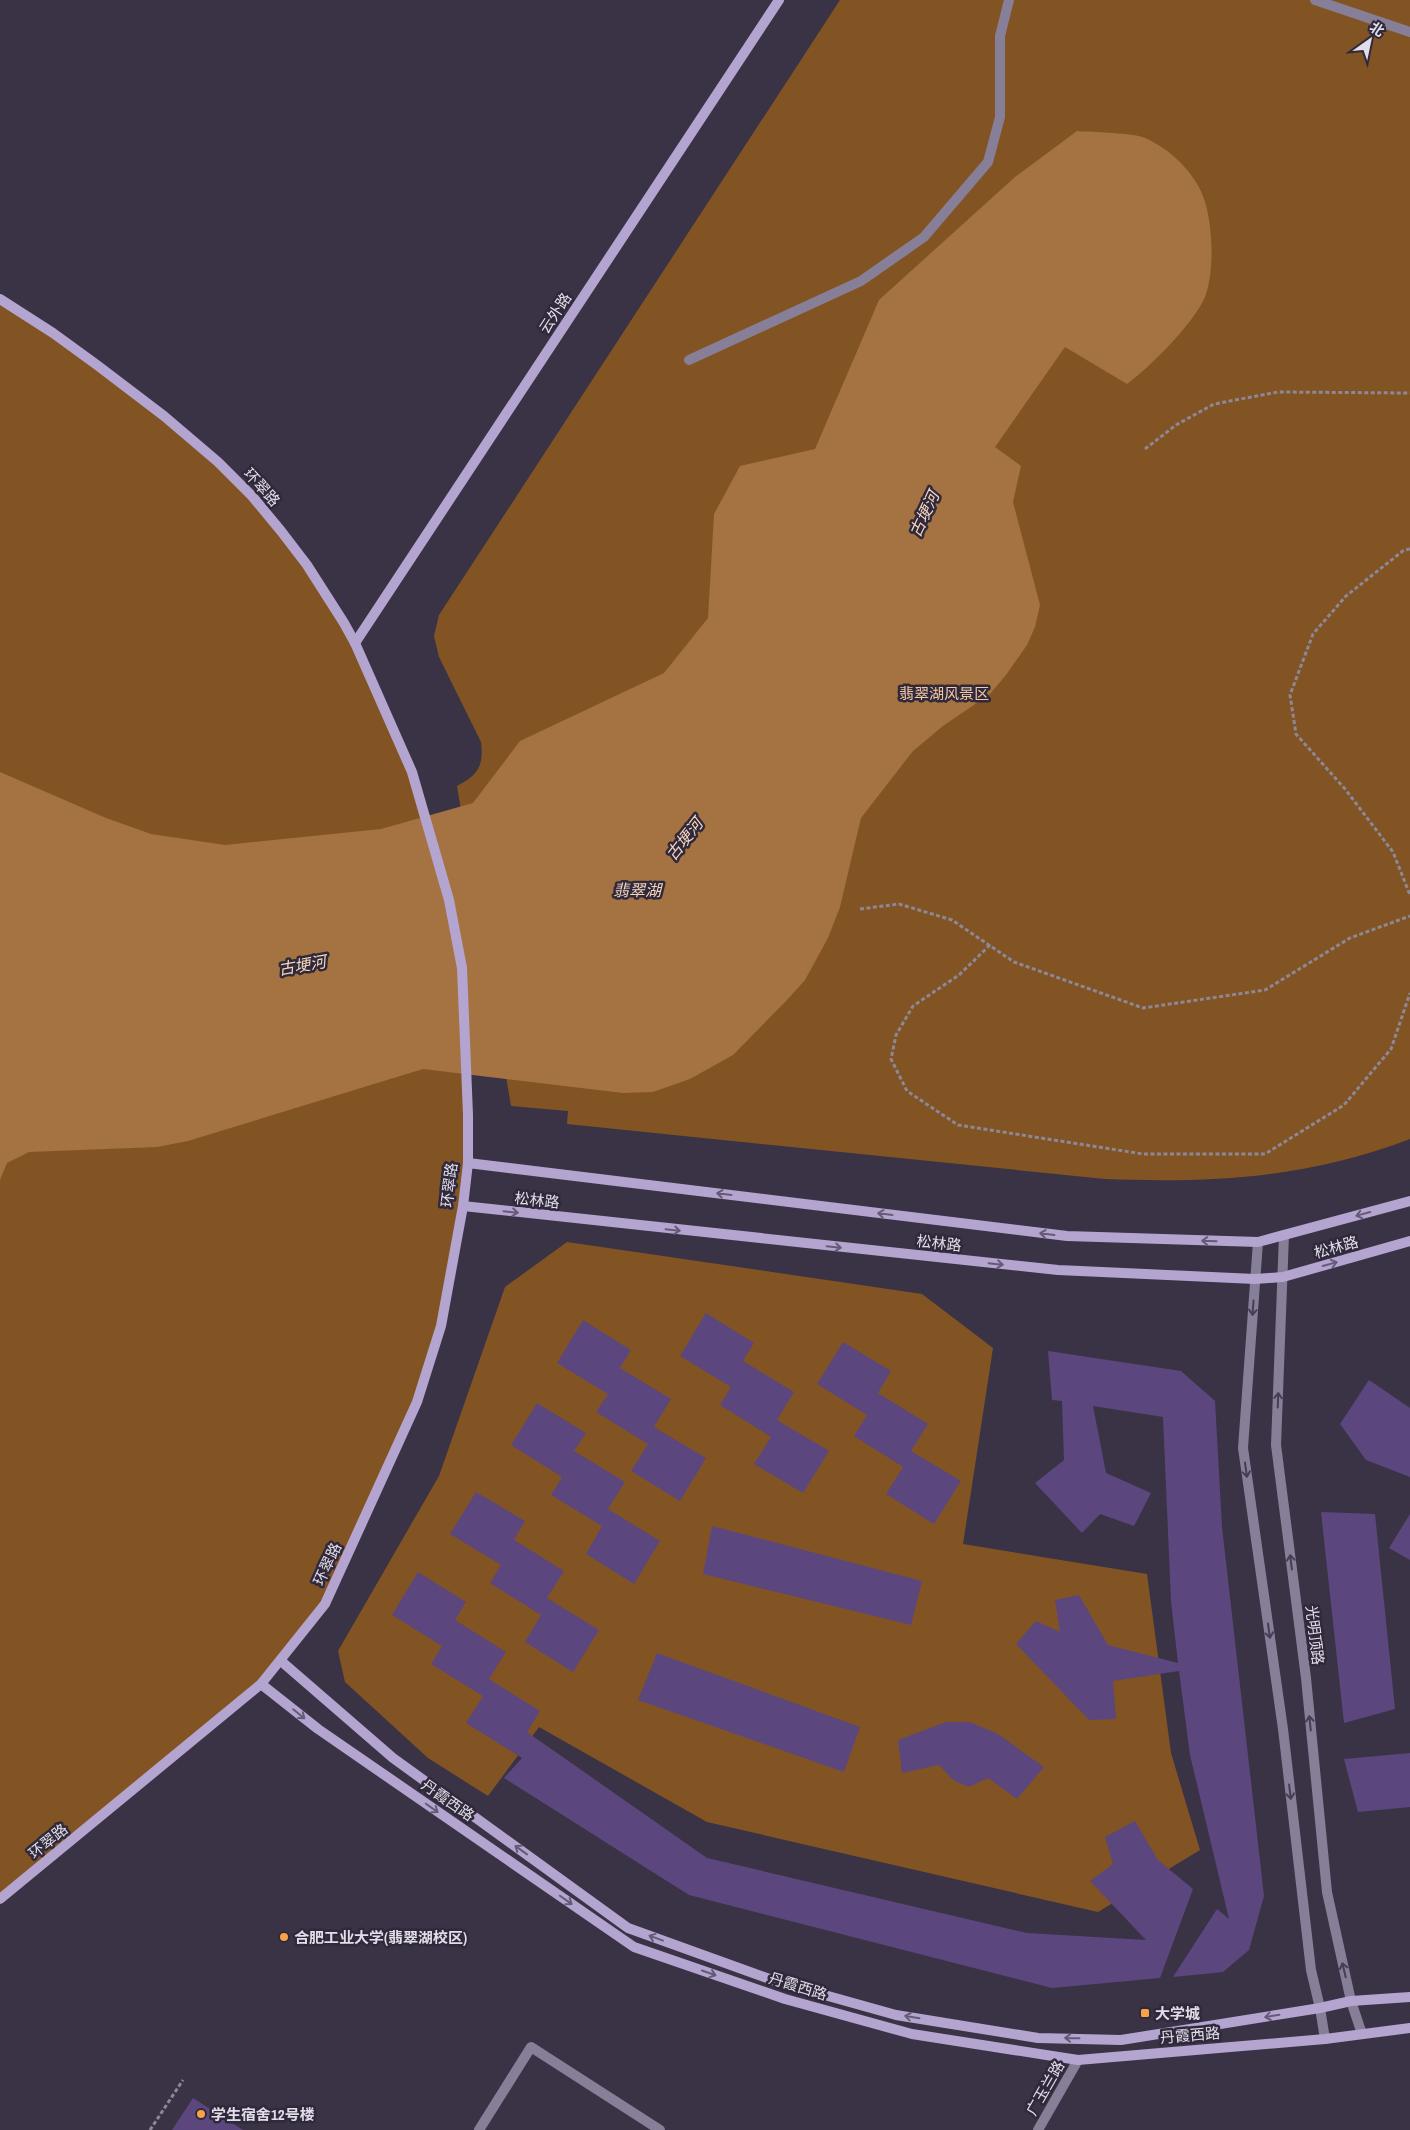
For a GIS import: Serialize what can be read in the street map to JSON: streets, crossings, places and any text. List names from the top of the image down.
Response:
{
  "streets": {
    "street": [
      "云外路",
      "环翠路",
      "松林路",
      "光明顶路",
      "丹霞西路",
      "广玉兰路"
    ]
  },
  "crossings": [
    ["云外路", "环翠路"],
    ["环翠路", "松林路"],
    ["环翠路", "丹霞西路"],
    ["松林路", "光明顶路"],
    ["光明顶路", "丹霞西路"],
    ["丹霞西路", "广玉兰路"]
  ],
  "water": ["古埂河", "翡翠湖"],
  "parks": ["翡翠湖风景区"],
  "places": {
    "other": ["合肥工业大学(翡翠湖校区)", "学生宿舍12号楼"],
    "transit": ["大学城"]
  },
  "north": "top right"
}
